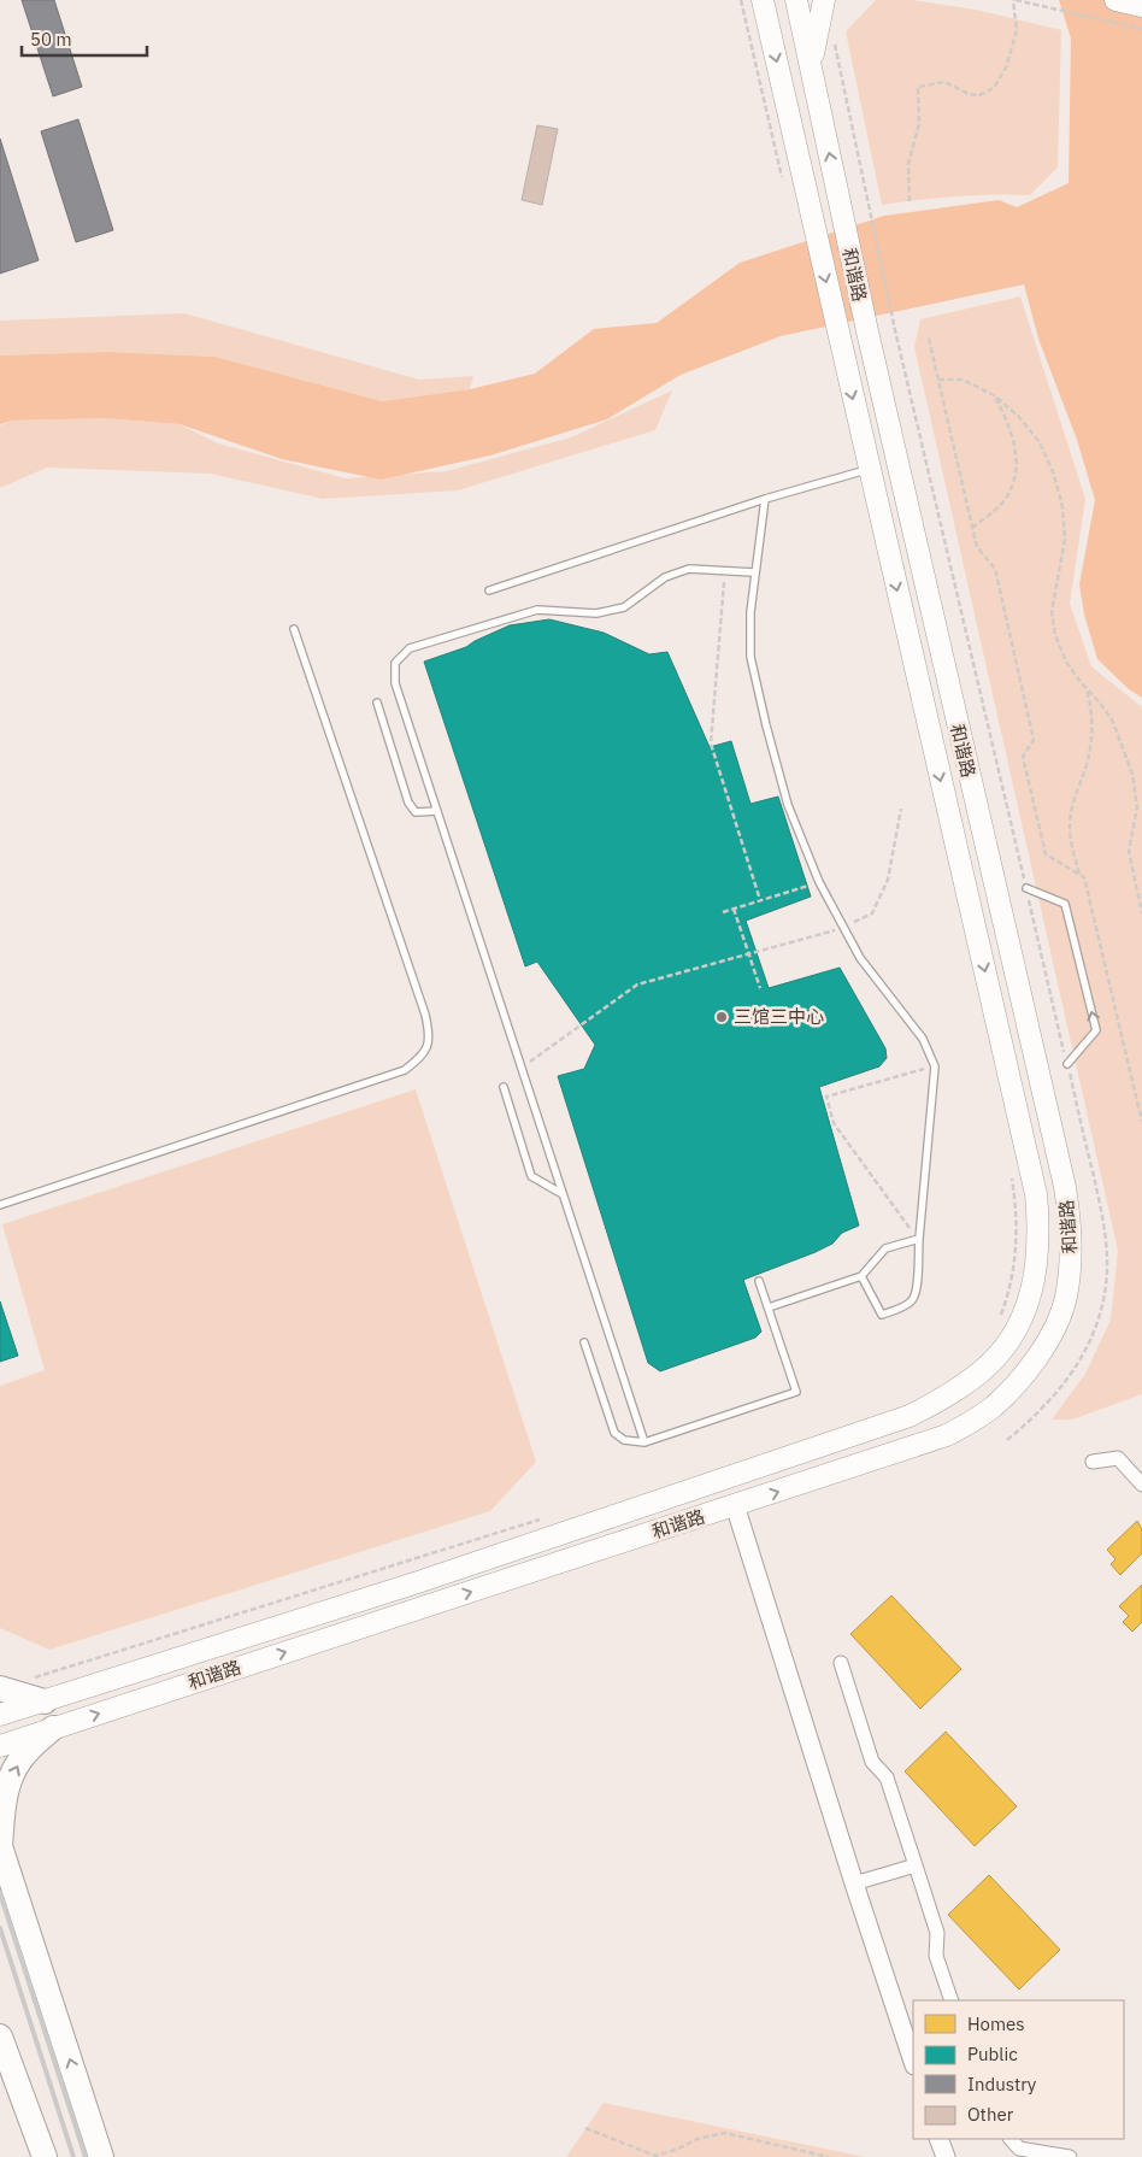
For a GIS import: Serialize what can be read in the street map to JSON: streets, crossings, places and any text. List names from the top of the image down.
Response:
{
  "streets": {
    "main road": ["和谐路"]
  },
  "places": ["三馆三中心"],
  "legend": [
    "Homes",
    "Public",
    "Industry",
    "Other"
  ],
  "scale_bar": "50 m"
}
